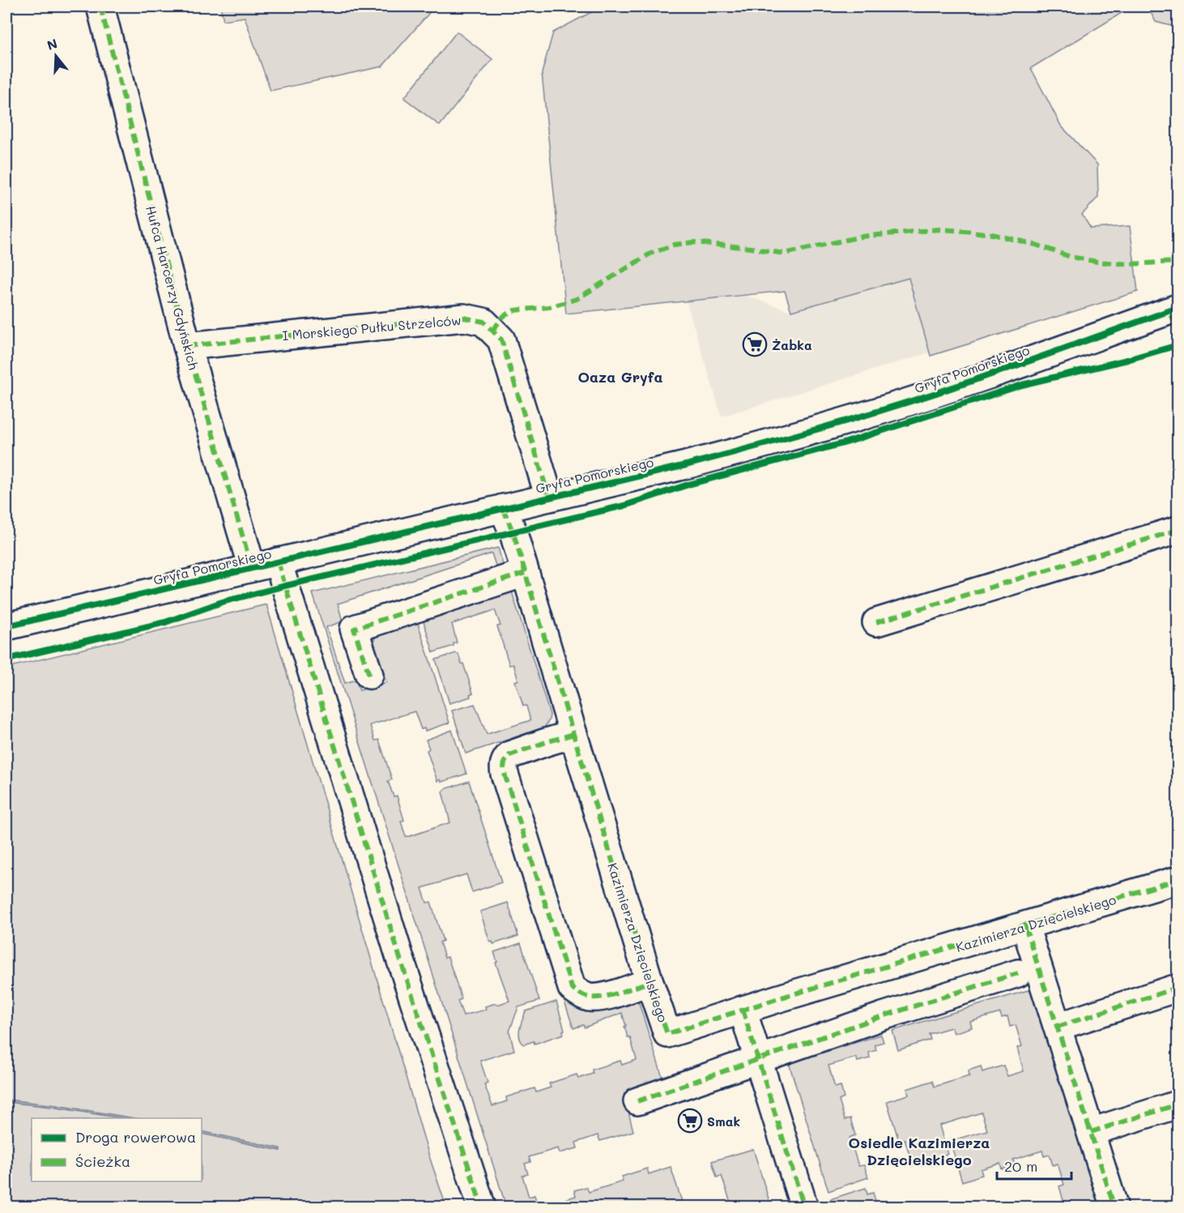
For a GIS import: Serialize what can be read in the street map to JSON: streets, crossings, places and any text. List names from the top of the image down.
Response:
{
  "streets": {
    "street": [
      "Hufca Harcerzy Gdyńskich",
      "I Morskiego Pułku Strzelców",
      "Gryfa Pomorskiego",
      "Kazimierza Dzięcielskiego"
    ]
  },
  "crossings": [
    ["Hufca Harcerzy Gdyńskich", "I Morskiego Pułku Strzelców"],
    ["Hufca Harcerzy Gdyńskich", "Gryfa Pomorskiego"],
    ["I Morskiego Pułku Strzelców", "Gryfa Pomorskiego"],
    ["Gryfa Pomorskiego", "Kazimierza Dzięcielskiego"]
  ],
  "districts": ["Oaza Gryfa", "Osiedle Kazimierza Dzięcielskiego"],
  "places": {
    "supermarket": ["Żabka", "Smak"]
  },
  "legend": ["Droga rowerowa", "Ścieżka"],
  "scale_bar": "20 m",
  "north": "top"
}
